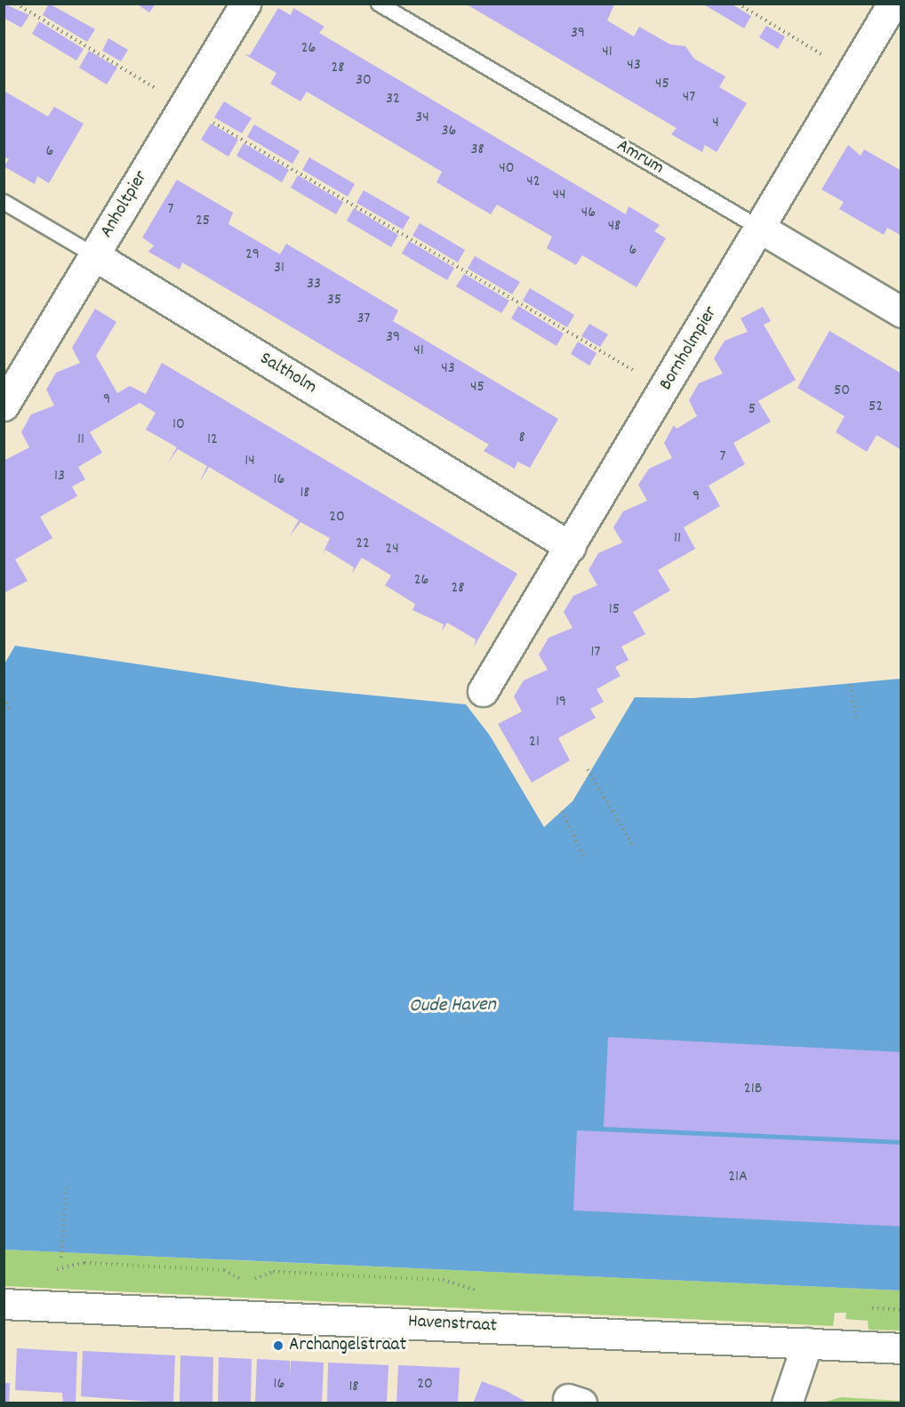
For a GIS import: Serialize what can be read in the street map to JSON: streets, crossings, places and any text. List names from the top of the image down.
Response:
{
  "streets": {
    "street": [
      "Amrum",
      "Anholtpier",
      "Bornholmpier",
      "Saltholm",
      "Havenstraat"
    ]
  },
  "crossings": [
    ["Amrum", "Bornholmpier"],
    ["Anholtpier", "Saltholm"],
    ["Bornholmpier", "Saltholm"]
  ],
  "water": ["Oude Haven"],
  "places": ["Archangelstraat"],
  "house_numbers": [
    "39",
    "26",
    "41",
    "43",
    "28",
    "30",
    "45",
    "47",
    "32",
    "34",
    "4",
    "36",
    "38",
    "6",
    "40",
    "42",
    "44",
    "7",
    "46",
    "25",
    "48",
    "6",
    "29",
    "31",
    "33",
    "35",
    "37",
    "39",
    "41",
    "43",
    "45",
    "50",
    "9",
    "52",
    "5",
    "10",
    "8",
    "11",
    "12",
    "7",
    "14",
    "13",
    "16",
    "18",
    "9",
    "20",
    "11",
    "22",
    "24",
    "26",
    "28",
    "15",
    "17",
    "19",
    "21",
    "21B",
    "21A",
    "16",
    "20",
    "18"
  ]
}
